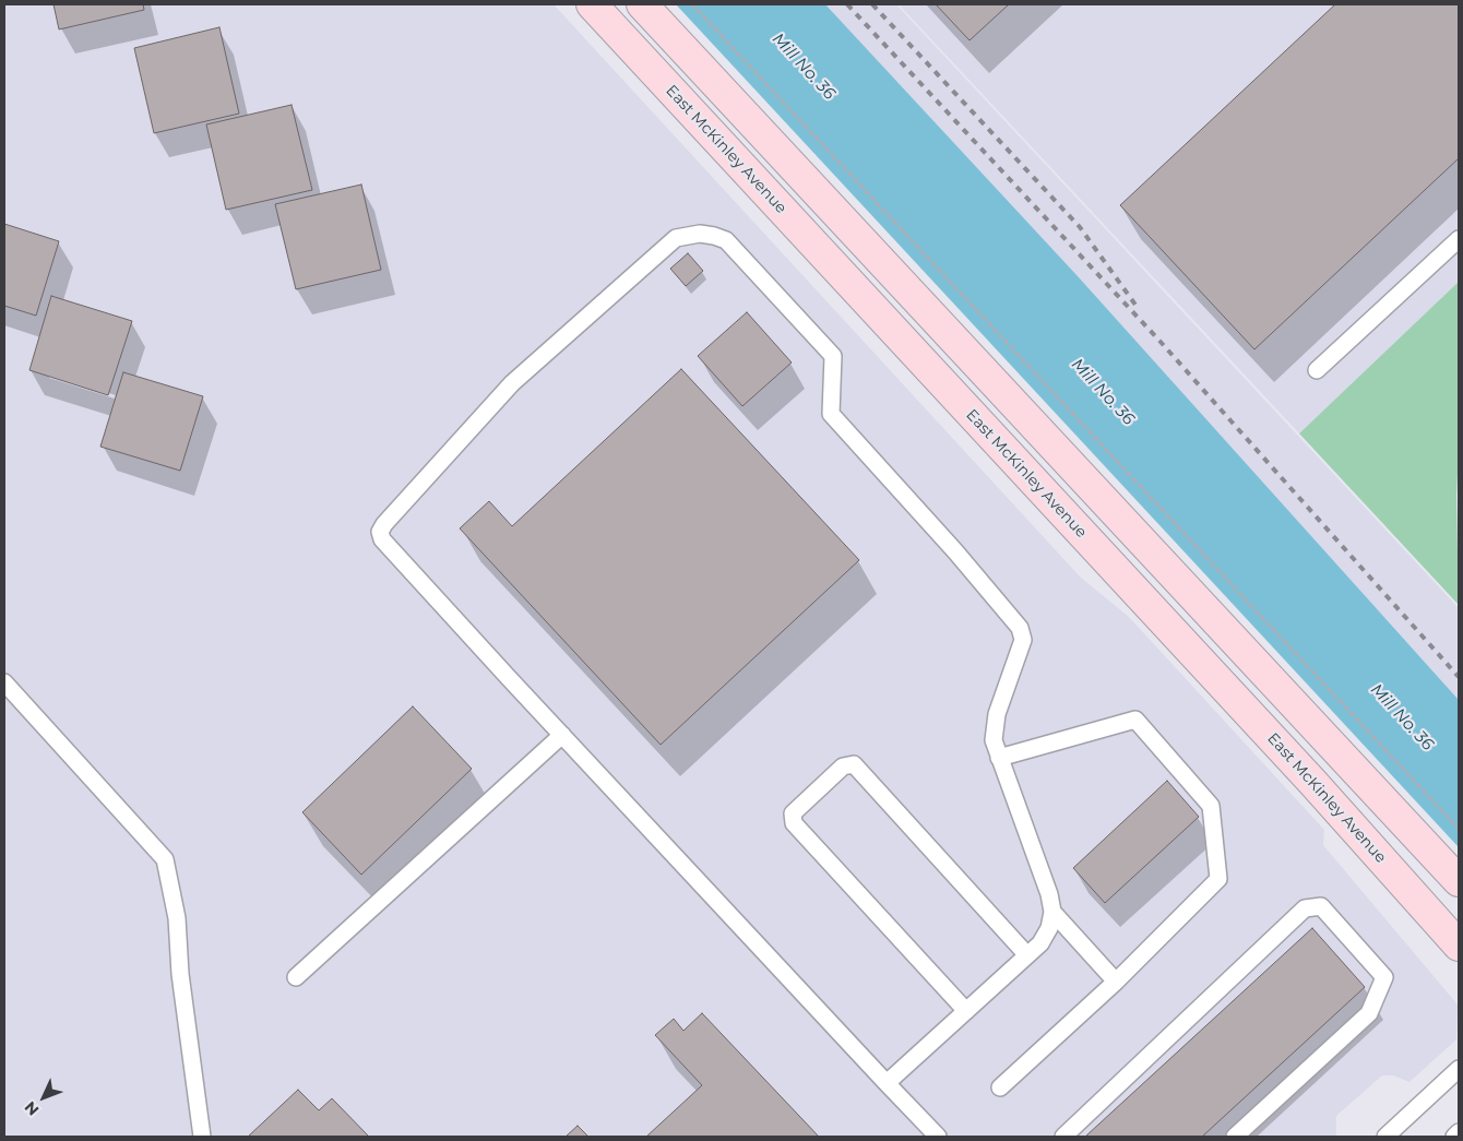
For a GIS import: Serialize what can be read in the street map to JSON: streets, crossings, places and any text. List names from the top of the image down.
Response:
{
  "streets": {
    "main road": ["East McKinley Avenue"]
  },
  "water": ["Mill No. 36"],
  "north": "bottom left"
}
